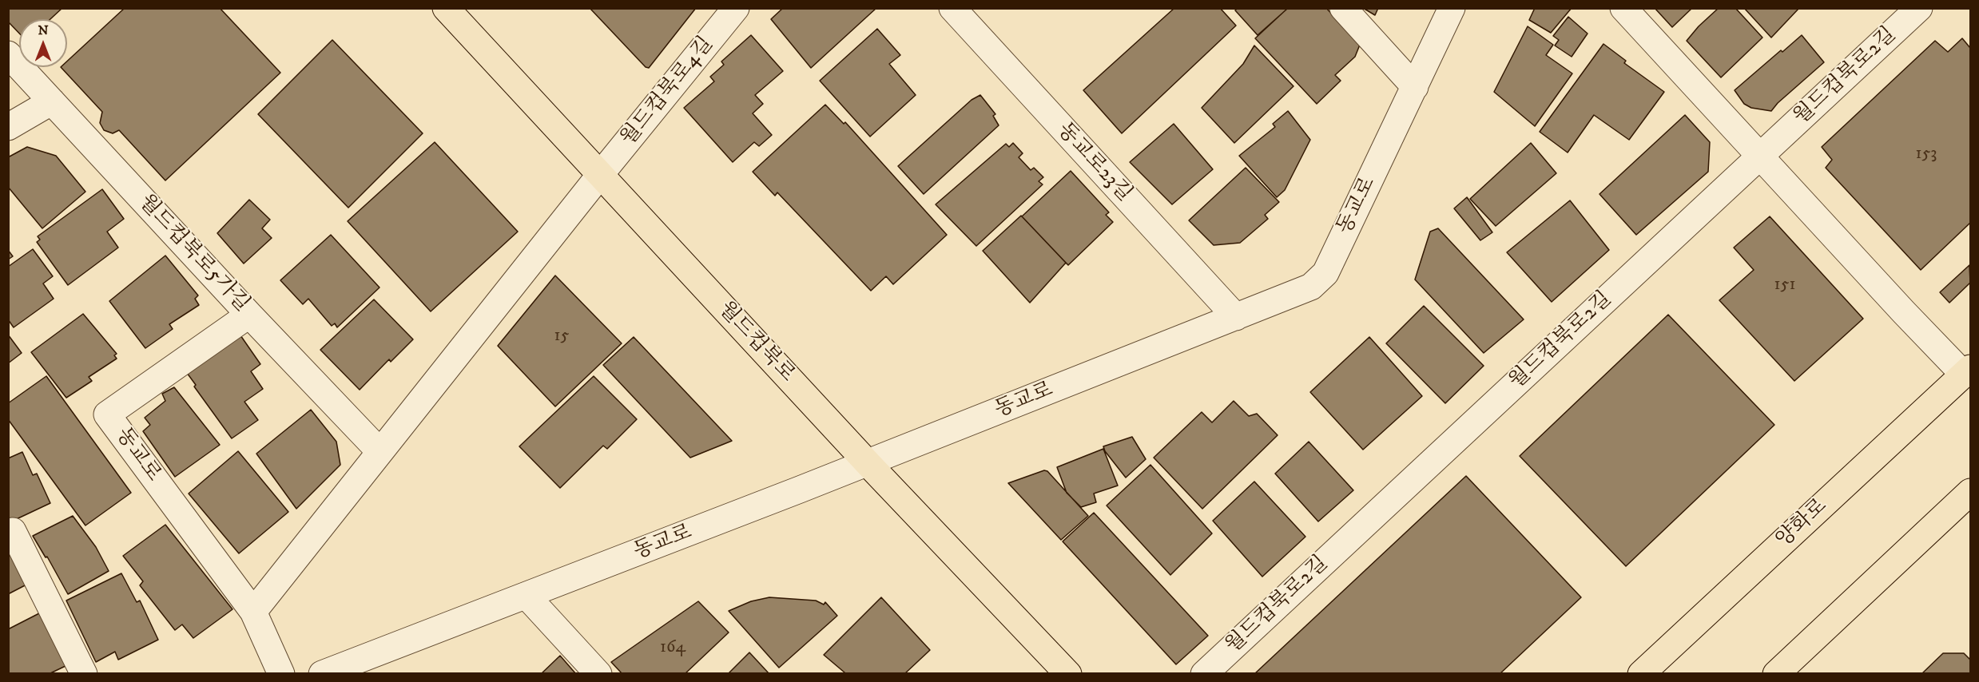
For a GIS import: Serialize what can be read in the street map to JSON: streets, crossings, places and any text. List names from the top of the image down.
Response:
{
  "streets": {
    "main road": ["월드컵북로", "양화로"],
    "street": [
      "월드컵북로2길",
      "월드컵북로4길",
      "동교로23길",
      "동교로",
      "월드컵북로5가길"
    ]
  },
  "crossings": [
    ["월드컵북로2길", "양화로"],
    ["월드컵북로4길", "월드컵북로"],
    ["동교로23길", "동교로"],
    ["동교로", "월드컵북로5가길"],
    ["동교로", "월드컵북로"]
  ],
  "house_numbers": [
    "153",
    "151",
    "15",
    "164"
  ],
  "north": "top"
}
